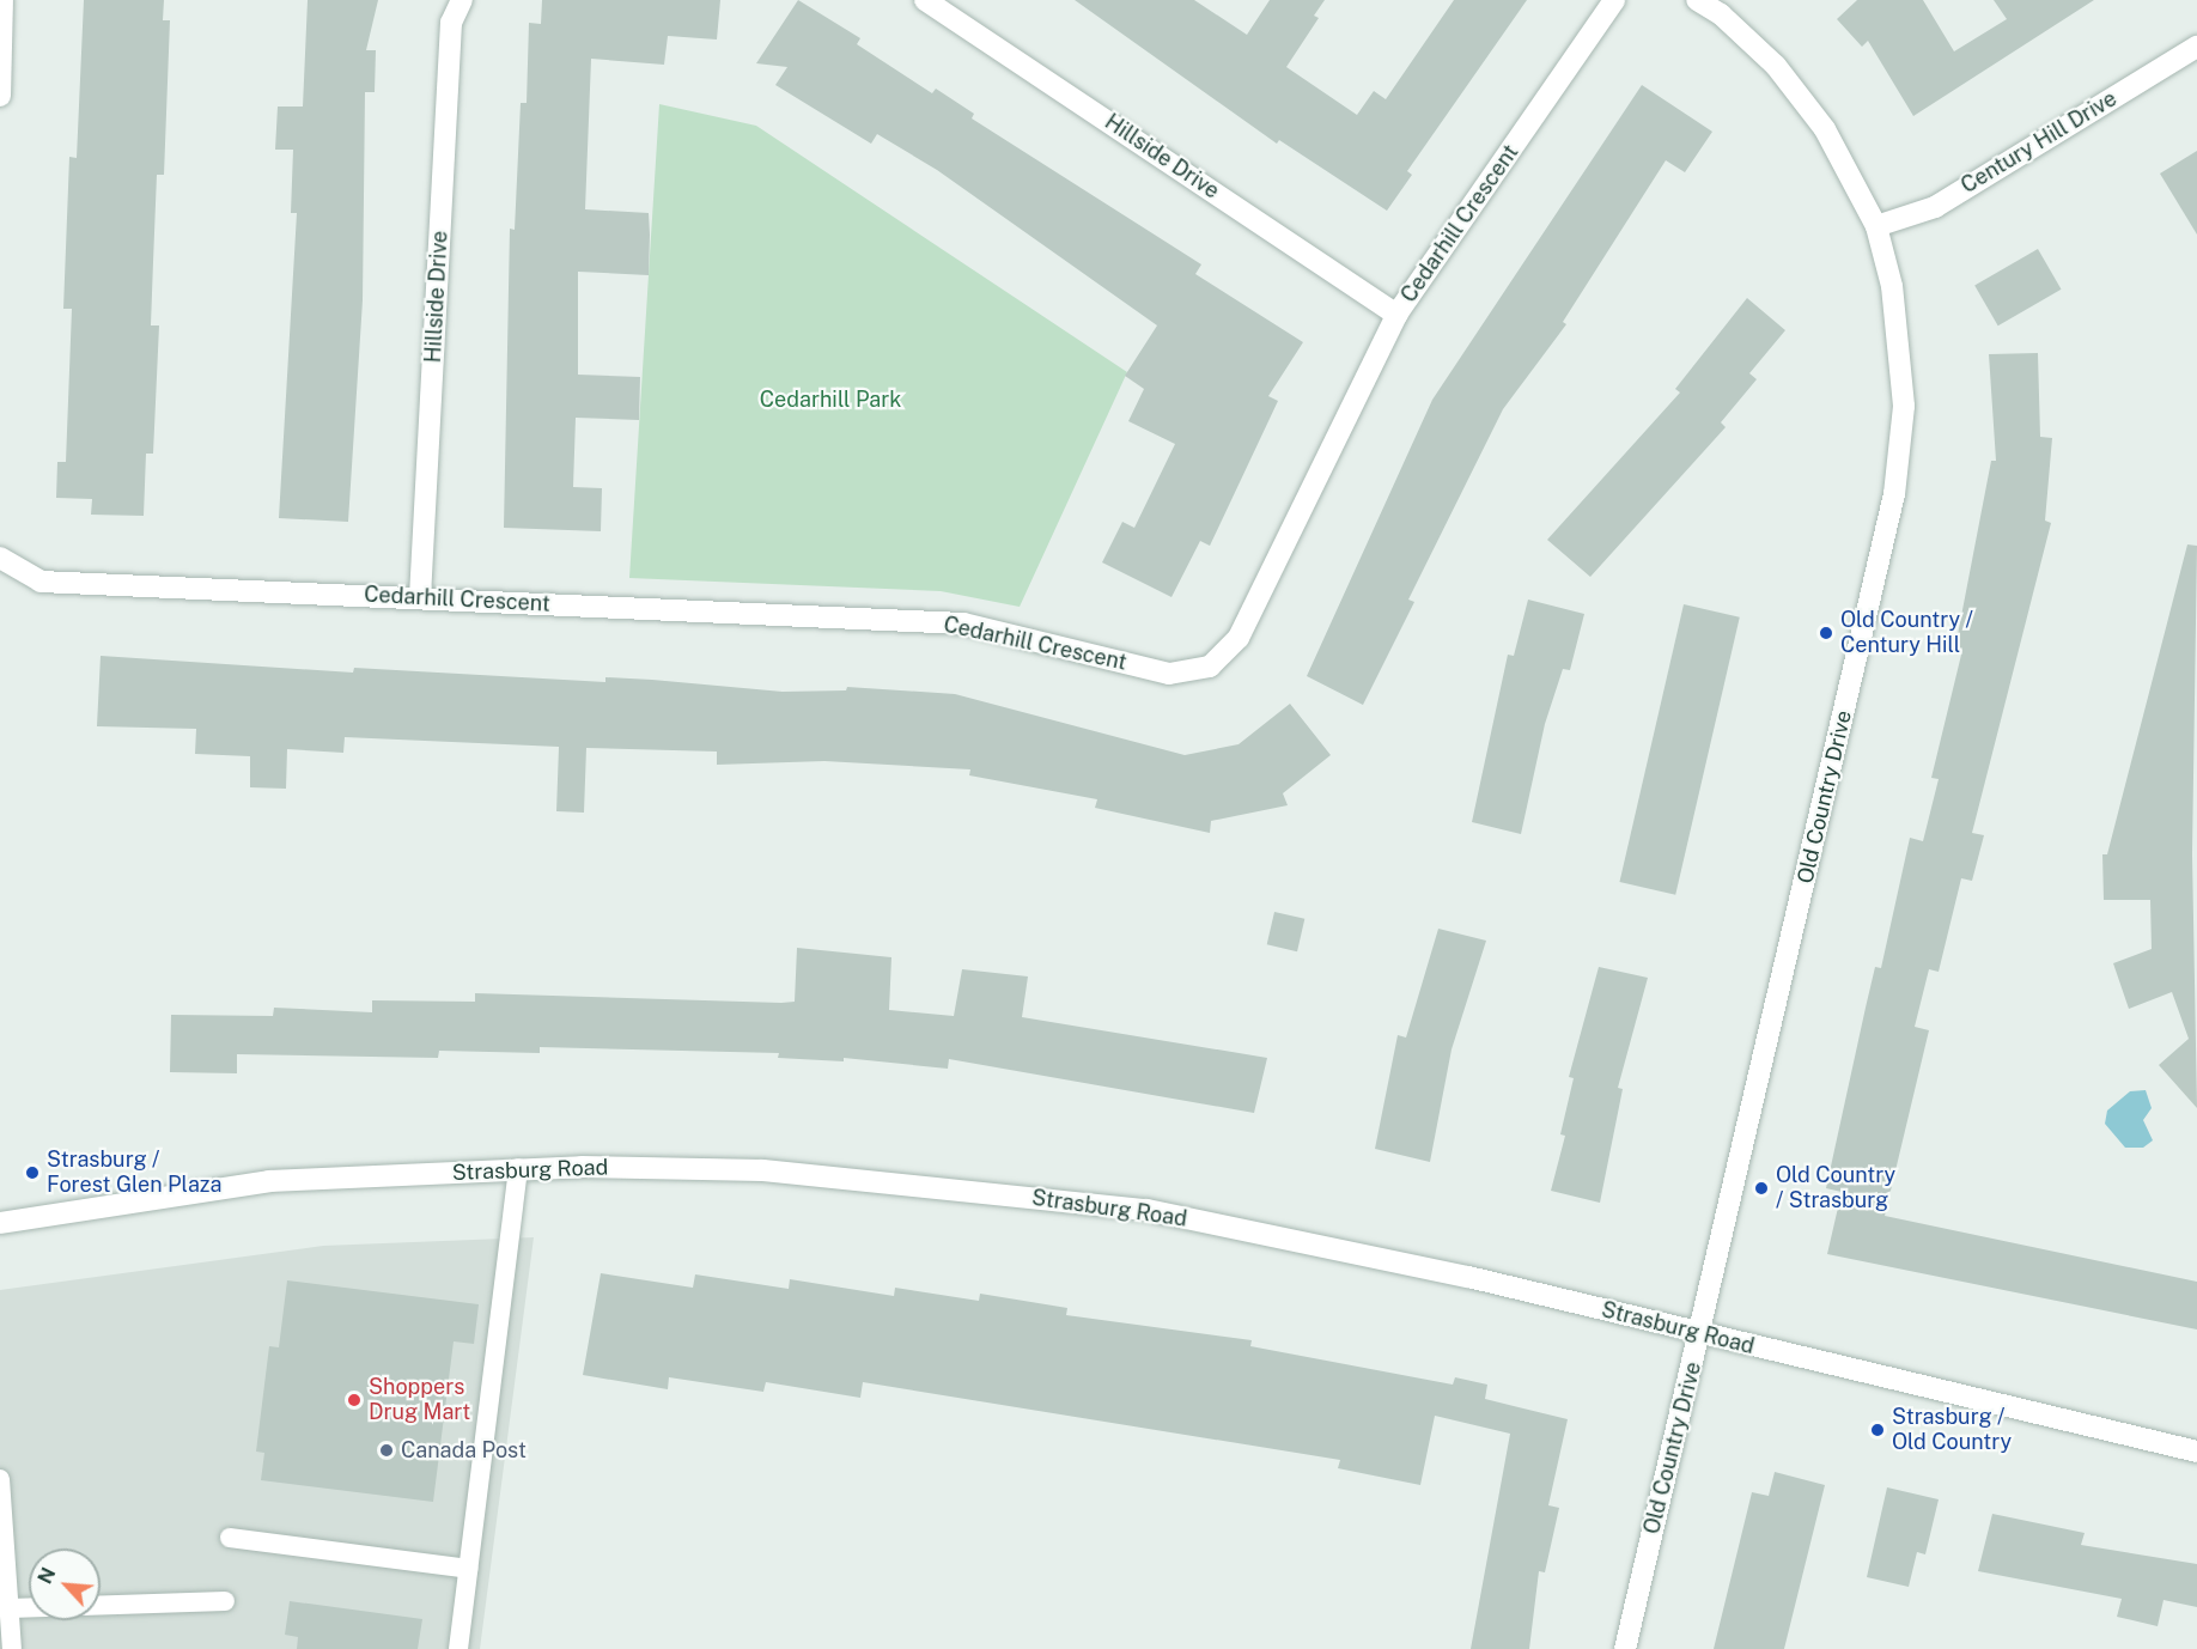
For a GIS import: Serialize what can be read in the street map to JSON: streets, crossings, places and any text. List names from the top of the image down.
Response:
{
  "streets": {
    "street": [
      "Century Hill Drive",
      "Hillside Drive",
      "Cedarhill Crescent",
      "Old Country Drive",
      "Strasburg Road"
    ]
  },
  "crossings": [
    ["Century Hill Drive", "Old Country Drive"],
    ["Hillside Drive", "Cedarhill Crescent"],
    ["Old Country Drive", "Strasburg Road"]
  ],
  "parks": ["Cedarhill Park"],
  "places": [
    "Old Country / Century Hill",
    "Strasburg / Forest Glen Plaza",
    "Old Country / Strasburg",
    "Shoppers Drug Mart",
    "Strasburg / Old Country",
    "Canada Post"
  ],
  "north": "top left"
}
